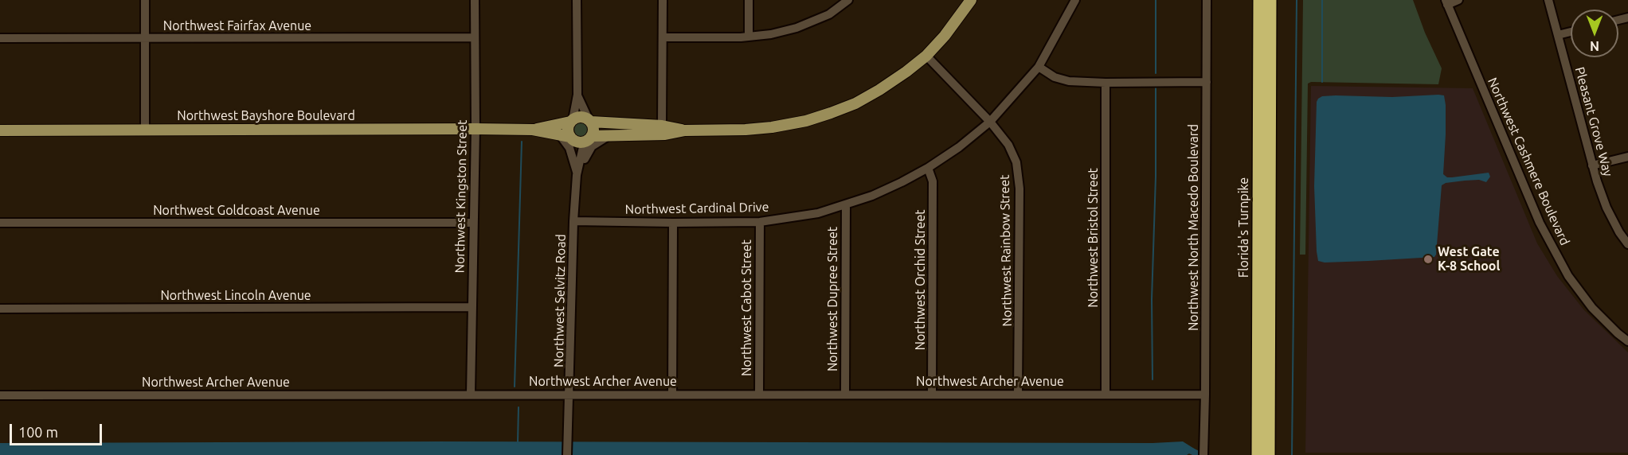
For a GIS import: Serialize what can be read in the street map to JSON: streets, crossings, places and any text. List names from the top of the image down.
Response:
{
  "streets": {
    "highway": ["Florida's Turnpike"],
    "main road": ["Northwest Bayshore Boulevard"],
    "street": [
      "Northwest Fairfax Avenue",
      "Pleasant Grove Way",
      "Northwest Cashmere Boulevard",
      "Northwest Kingston Street",
      "Northwest Cardinal Drive",
      "Northwest Goldcoast Avenue",
      "Northwest North Macedo Boulevard",
      "Northwest Bristol Street",
      "Northwest Rainbow Street",
      "Northwest Orchid Street",
      "Northwest Lincoln Avenue",
      "Northwest Dupree Street",
      "Northwest Selvitz Road",
      "Northwest Cabot Street",
      "Northwest Archer Avenue"
    ]
  },
  "crossings": [
    ["Northwest Fairfax Avenue", "Northwest Kingston Street"],
    ["Northwest Bayshore Boulevard", "Northwest Kingston Street"],
    ["Northwest Bayshore Boulevard", "Northwest Selvitz Road"],
    ["Northwest Kingston Street", "Northwest Goldcoast Avenue"],
    ["Northwest Kingston Street", "Northwest Lincoln Avenue"],
    ["Northwest Kingston Street", "Northwest Archer Avenue"],
    ["Northwest Cardinal Drive", "Northwest Rainbow Street"],
    ["Northwest Cardinal Drive", "Northwest Orchid Street"],
    ["Northwest Cardinal Drive", "Northwest Dupree Street"],
    ["Northwest Cardinal Drive", "Northwest Selvitz Road"],
    ["Northwest Cardinal Drive", "Northwest Cabot Street"],
    ["Northwest North Macedo Boulevard", "Northwest Archer Avenue"],
    ["Northwest Bristol Street", "Northwest Archer Avenue"],
    ["Northwest Rainbow Street", "Northwest Archer Avenue"],
    ["Northwest Orchid Street", "Northwest Archer Avenue"],
    ["Northwest Dupree Street", "Northwest Archer Avenue"],
    ["Northwest Selvitz Road", "Northwest Archer Avenue"],
    ["Northwest Cabot Street", "Northwest Archer Avenue"]
  ],
  "places": ["West Gate K-8 School"],
  "scale_bar": "100 m",
  "north": "bottom"
}
